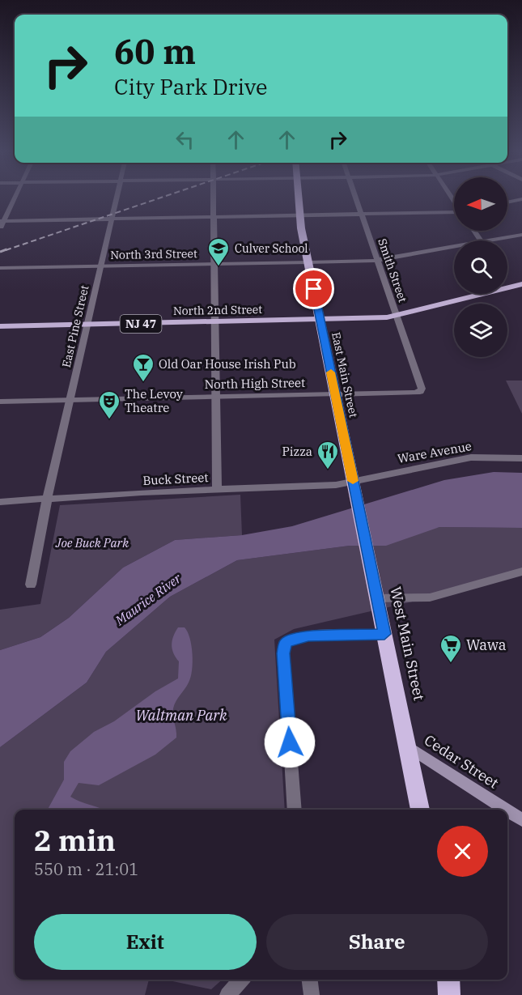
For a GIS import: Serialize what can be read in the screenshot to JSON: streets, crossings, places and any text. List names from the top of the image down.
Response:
{
  "streets": {
    "highway": ["East Main Street", "West Main Street"],
    "main road": ["North 2nd Street", "NJ 47", "Cedar Street"],
    "street": [
      "North 3rd Street",
      "Smith Street",
      "East Pine Street",
      "North High Street",
      "Ware Avenue",
      "Buck Street"
    ]
  },
  "crossings": [
    ["North 3rd Street", "Smith Street"],
    ["North 3rd Street", "East Pine Street"],
    ["North 3rd Street", "East Main Street"],
    ["Smith Street", "NJ 47"],
    ["Smith Street", "North High Street"],
    ["North 2nd Street", "NJ 47"],
    ["North 2nd Street", "East Pine Street"],
    ["North 2nd Street", "East Main Street"],
    ["NJ 47", "East Main Street"],
    ["East Pine Street", "North High Street"],
    ["East Pine Street", "Buck Street"],
    ["East Main Street", "North High Street"],
    ["East Main Street", "Ware Avenue"],
    ["East Main Street", "Buck Street"],
    ["East Main Street", "West Main Street"],
    ["Ware Avenue", "Buck Street"],
    ["Ware Avenue", "West Main Street"],
    ["Buck Street", "West Main Street"],
    ["West Main Street", "Cedar Street"]
  ],
  "water": ["Maurice River"],
  "parks": ["Joe Buck Park", "Waltman Park"],
  "places": {
    "school or university": ["Culver School"],
    "bar": ["Old Oar House Irish Pub"],
    "theatre": ["The Levoy Theatre"],
    "restaurant": ["Pizza"],
    "supermarket": ["Wawa"]
  },
  "north": "left",
  "page": {
    "turn": ["60 m", "City Park Drive"],
    "heading": ["2 min", "550 m · 21:01"],
    "buttons": ["Exit", "Share"]
  }
}
